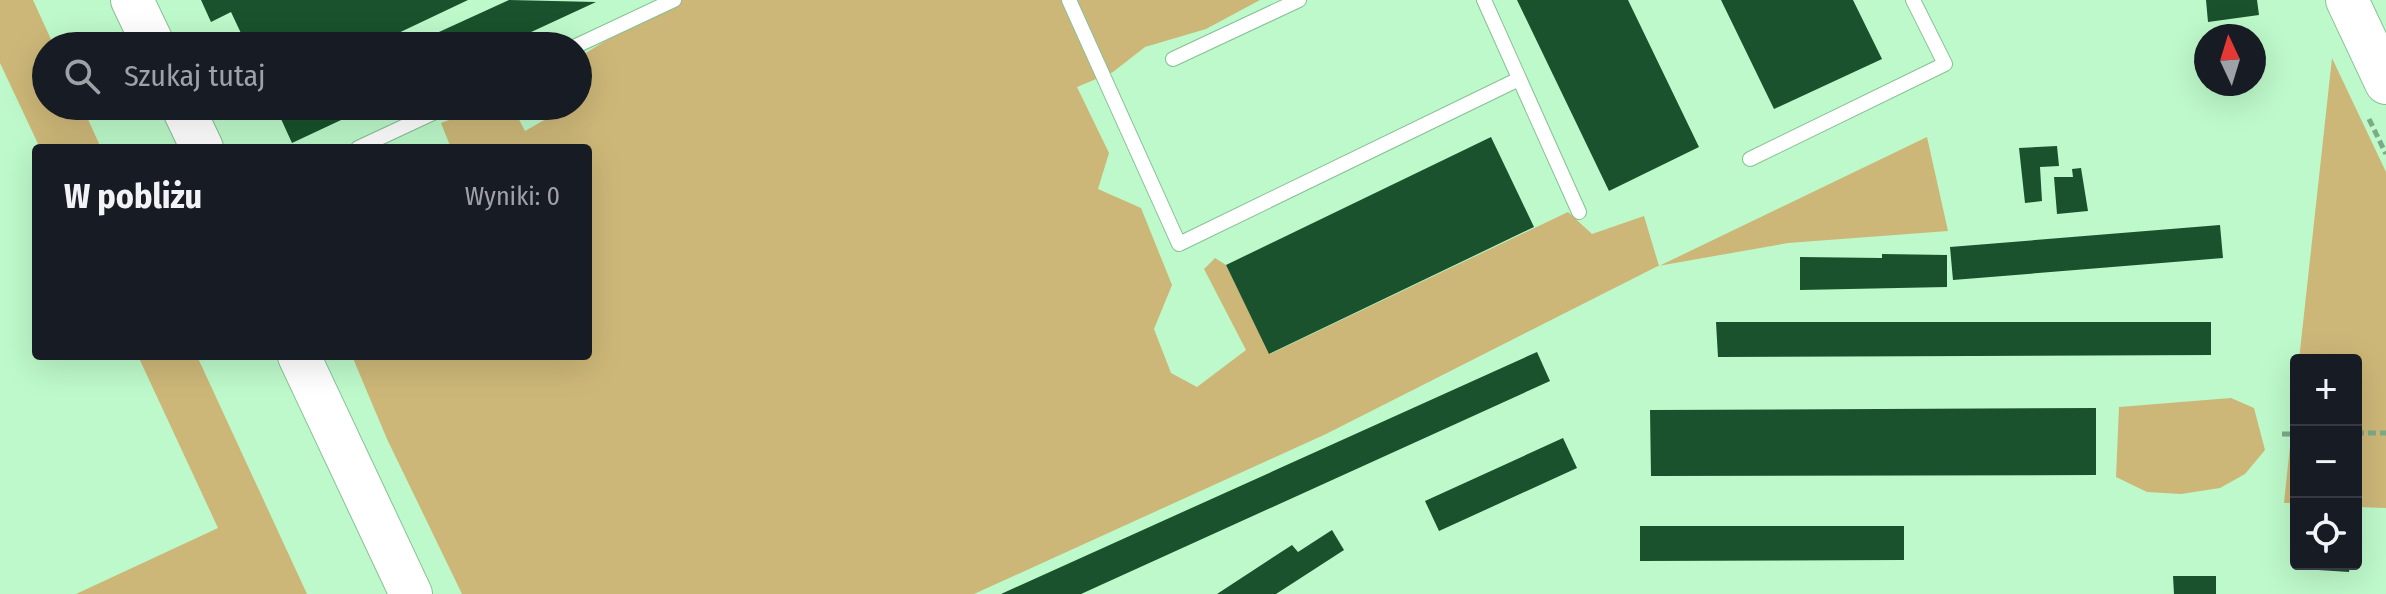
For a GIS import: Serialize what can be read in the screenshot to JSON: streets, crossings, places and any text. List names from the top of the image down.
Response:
{
  "north": "top",
  "page": {
    "search": "Szukaj tutaj",
    "heading": ["W pobliżu", "Wyniki: 0"],
    "map_buttons": ["+", "−"]
  }
}
